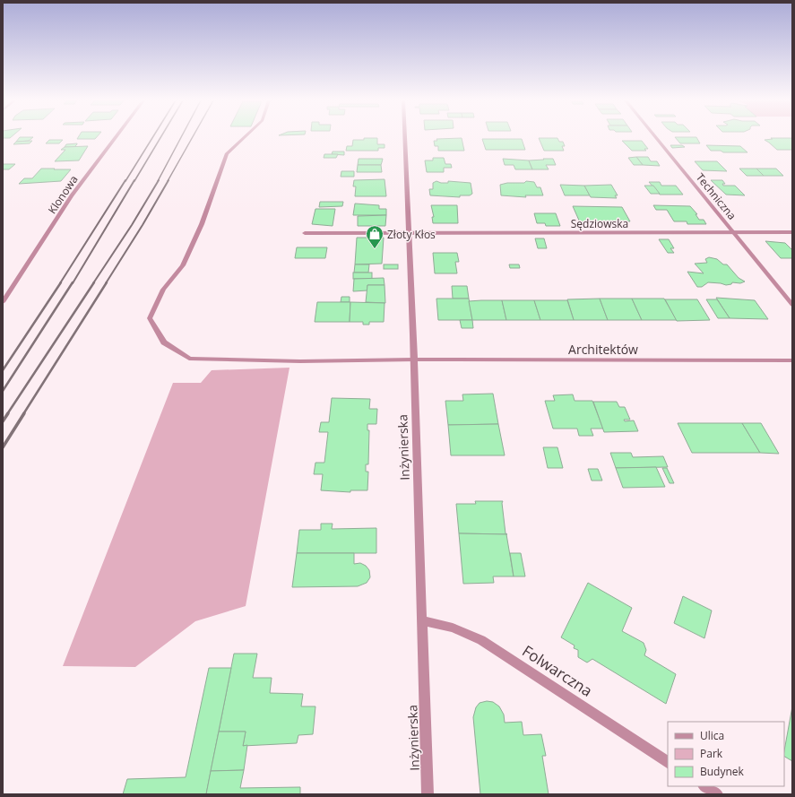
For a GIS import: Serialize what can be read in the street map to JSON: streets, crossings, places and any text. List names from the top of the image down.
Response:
{
  "streets": {
    "street": [
      "Klonowa",
      "Techniczna",
      "Sędziowska",
      "Architektów",
      "Inżynierska",
      "Folwarczna"
    ]
  },
  "crossings": [
    ["Techniczna", "Sędziowska"],
    ["Sędziowska", "Inżynierska"],
    ["Architektów", "Inżynierska"],
    ["Inżynierska", "Folwarczna"]
  ],
  "places": {
    "shop": ["Złoty Kłos"]
  },
  "legend": ["Ulica", "Park", "Budynek"]
}
